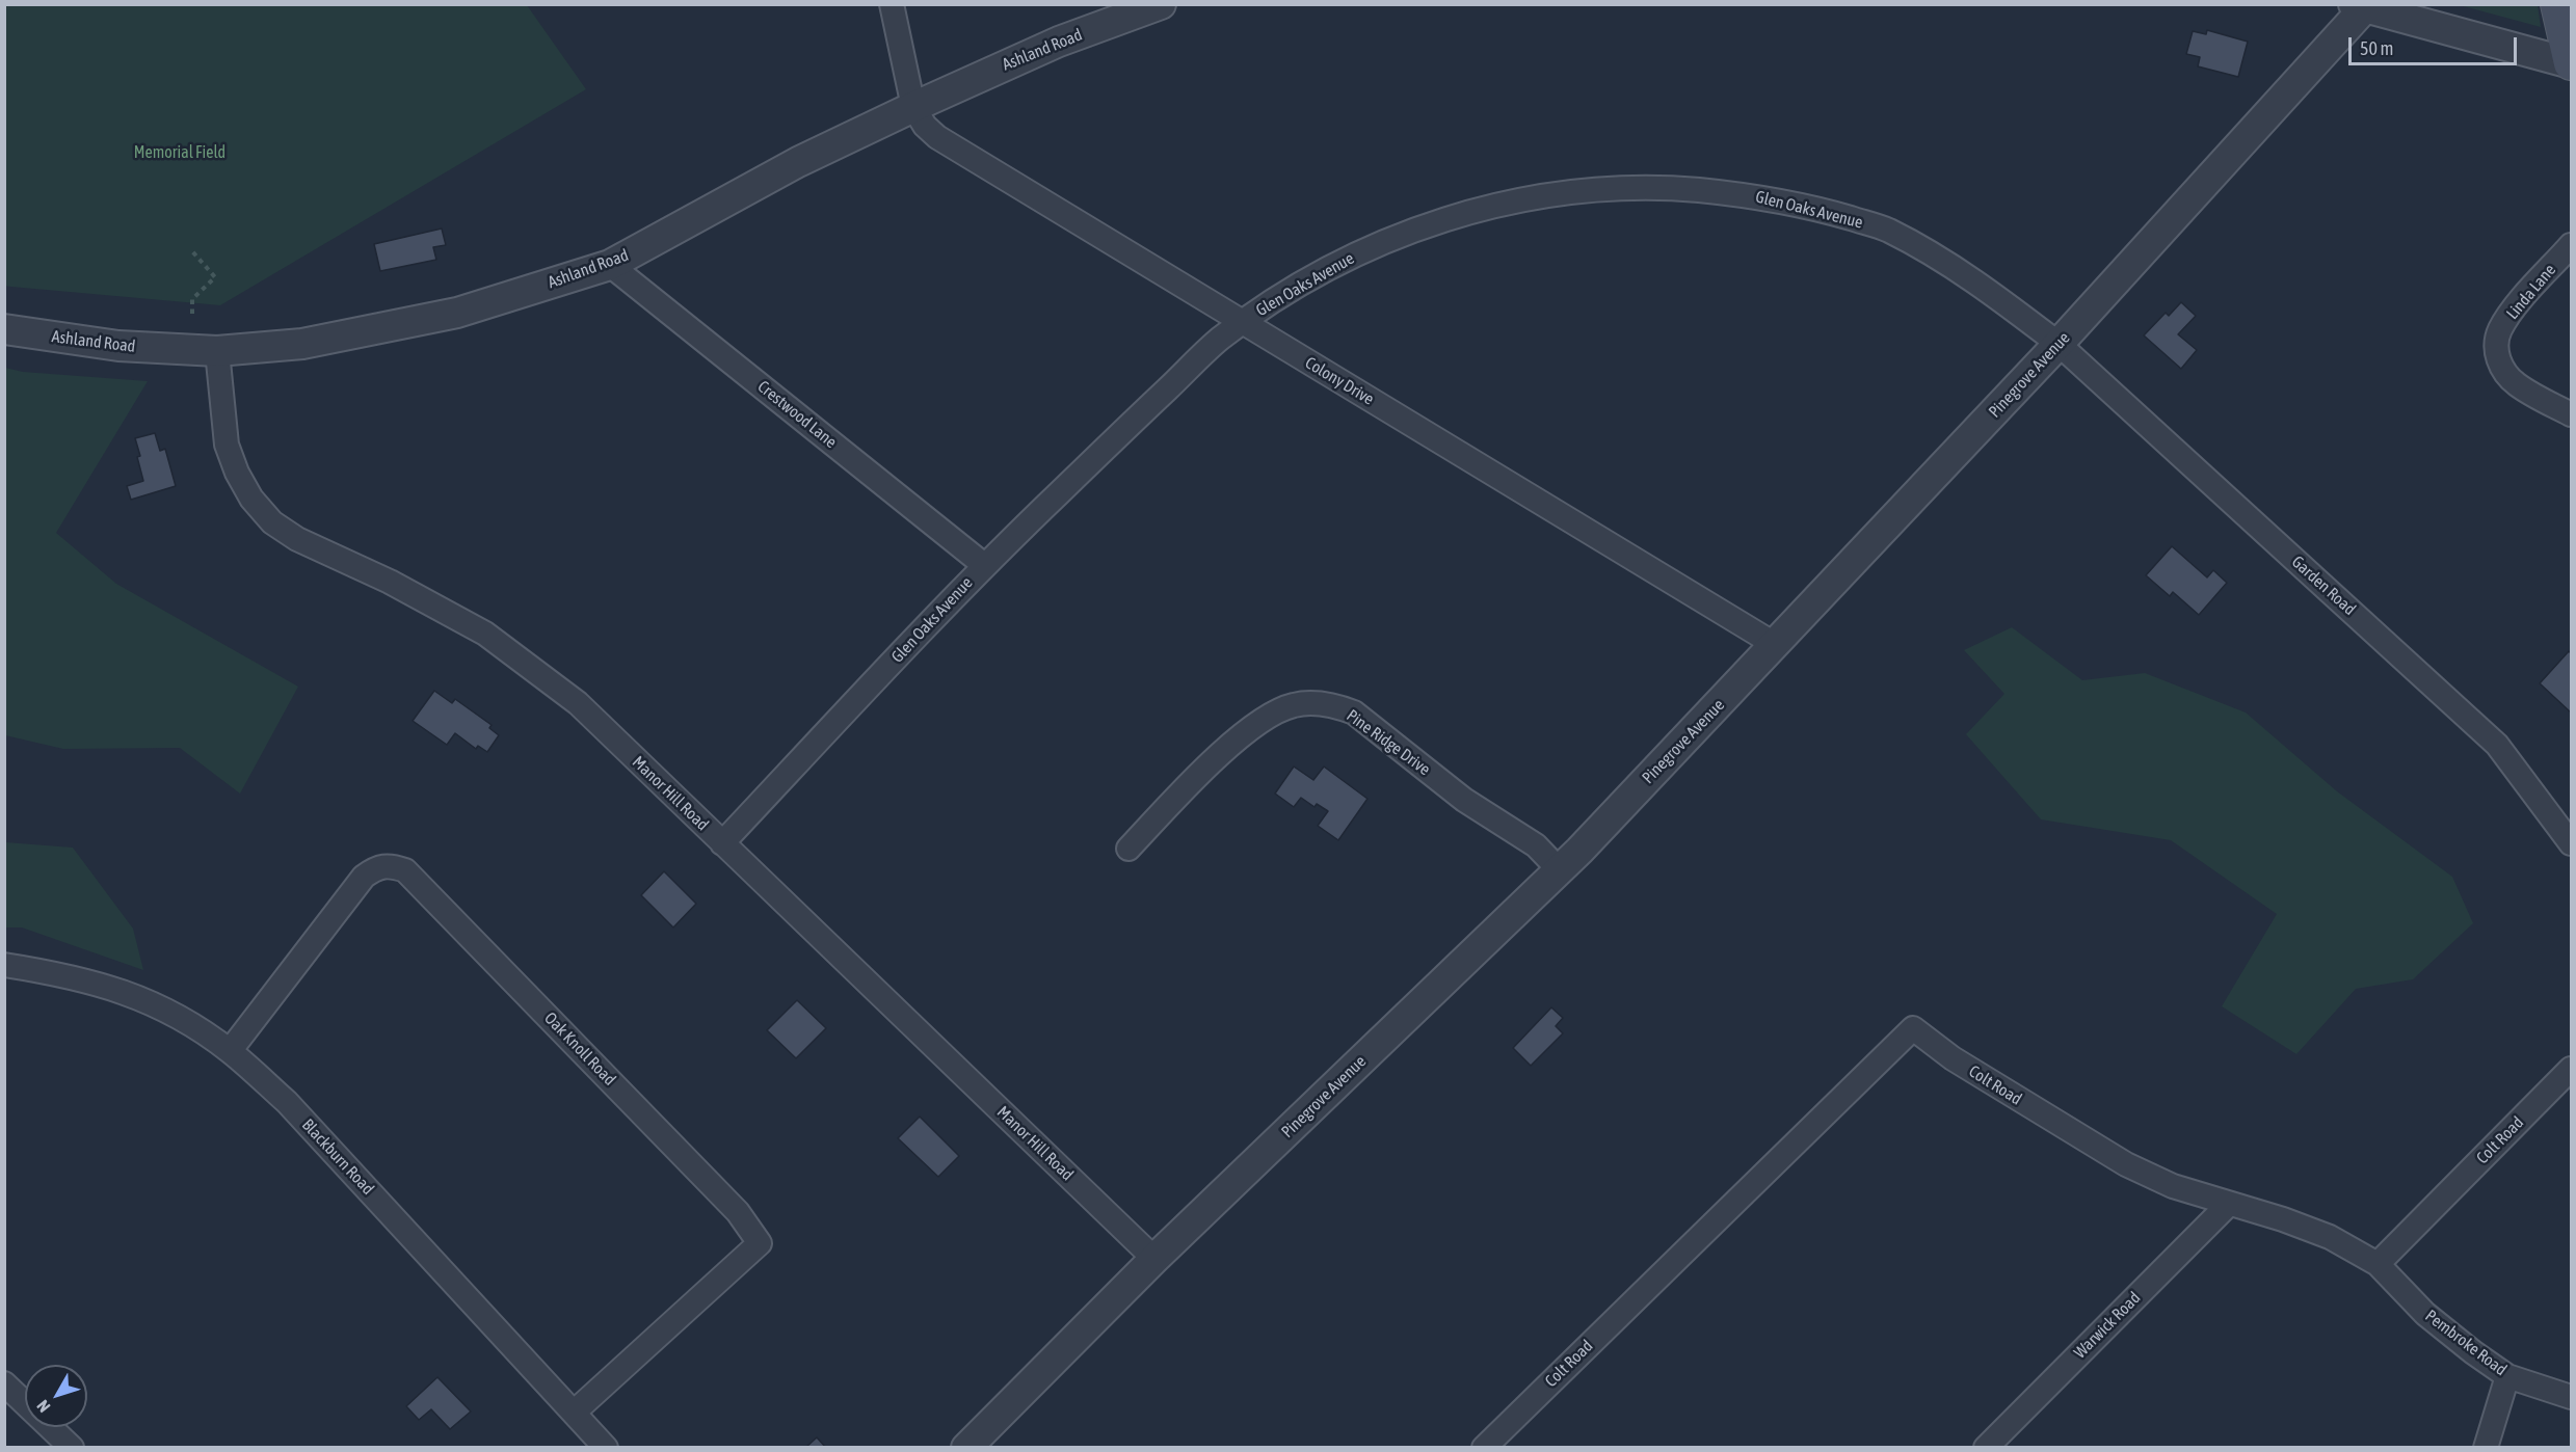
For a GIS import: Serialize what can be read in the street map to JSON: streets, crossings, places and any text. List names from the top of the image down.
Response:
{
  "streets": {
    "street": [
      "Ashland Road",
      "Glen Oaks Avenue",
      "Linda Lane",
      "Pinegrove Avenue",
      "Colony Drive",
      "Crestwood Lane",
      "Garden Road",
      "Pine Ridge Drive",
      "Manor Hill Road",
      "Oak Knoll Road",
      "Colt Road",
      "Blackburn Road",
      "Warwick Road",
      "Pembroke Road"
    ]
  },
  "crossings": [
    ["Ashland Road", "Colony Drive"],
    ["Ashland Road", "Crestwood Lane"],
    ["Ashland Road", "Manor Hill Road"],
    ["Glen Oaks Avenue", "Pinegrove Avenue"],
    ["Glen Oaks Avenue", "Colony Drive"],
    ["Glen Oaks Avenue", "Crestwood Lane"],
    ["Glen Oaks Avenue", "Garden Road"],
    ["Glen Oaks Avenue", "Manor Hill Road"],
    ["Pinegrove Avenue", "Colony Drive"],
    ["Pinegrove Avenue", "Garden Road"],
    ["Pinegrove Avenue", "Pine Ridge Drive"],
    ["Pinegrove Avenue", "Manor Hill Road"],
    ["Oak Knoll Road", "Blackburn Road"],
    ["Colt Road", "Warwick Road"],
    ["Colt Road", "Pembroke Road"]
  ],
  "parks": ["Memorial Field"],
  "scale_bar": "50 m",
  "north": "bottom left"
}
